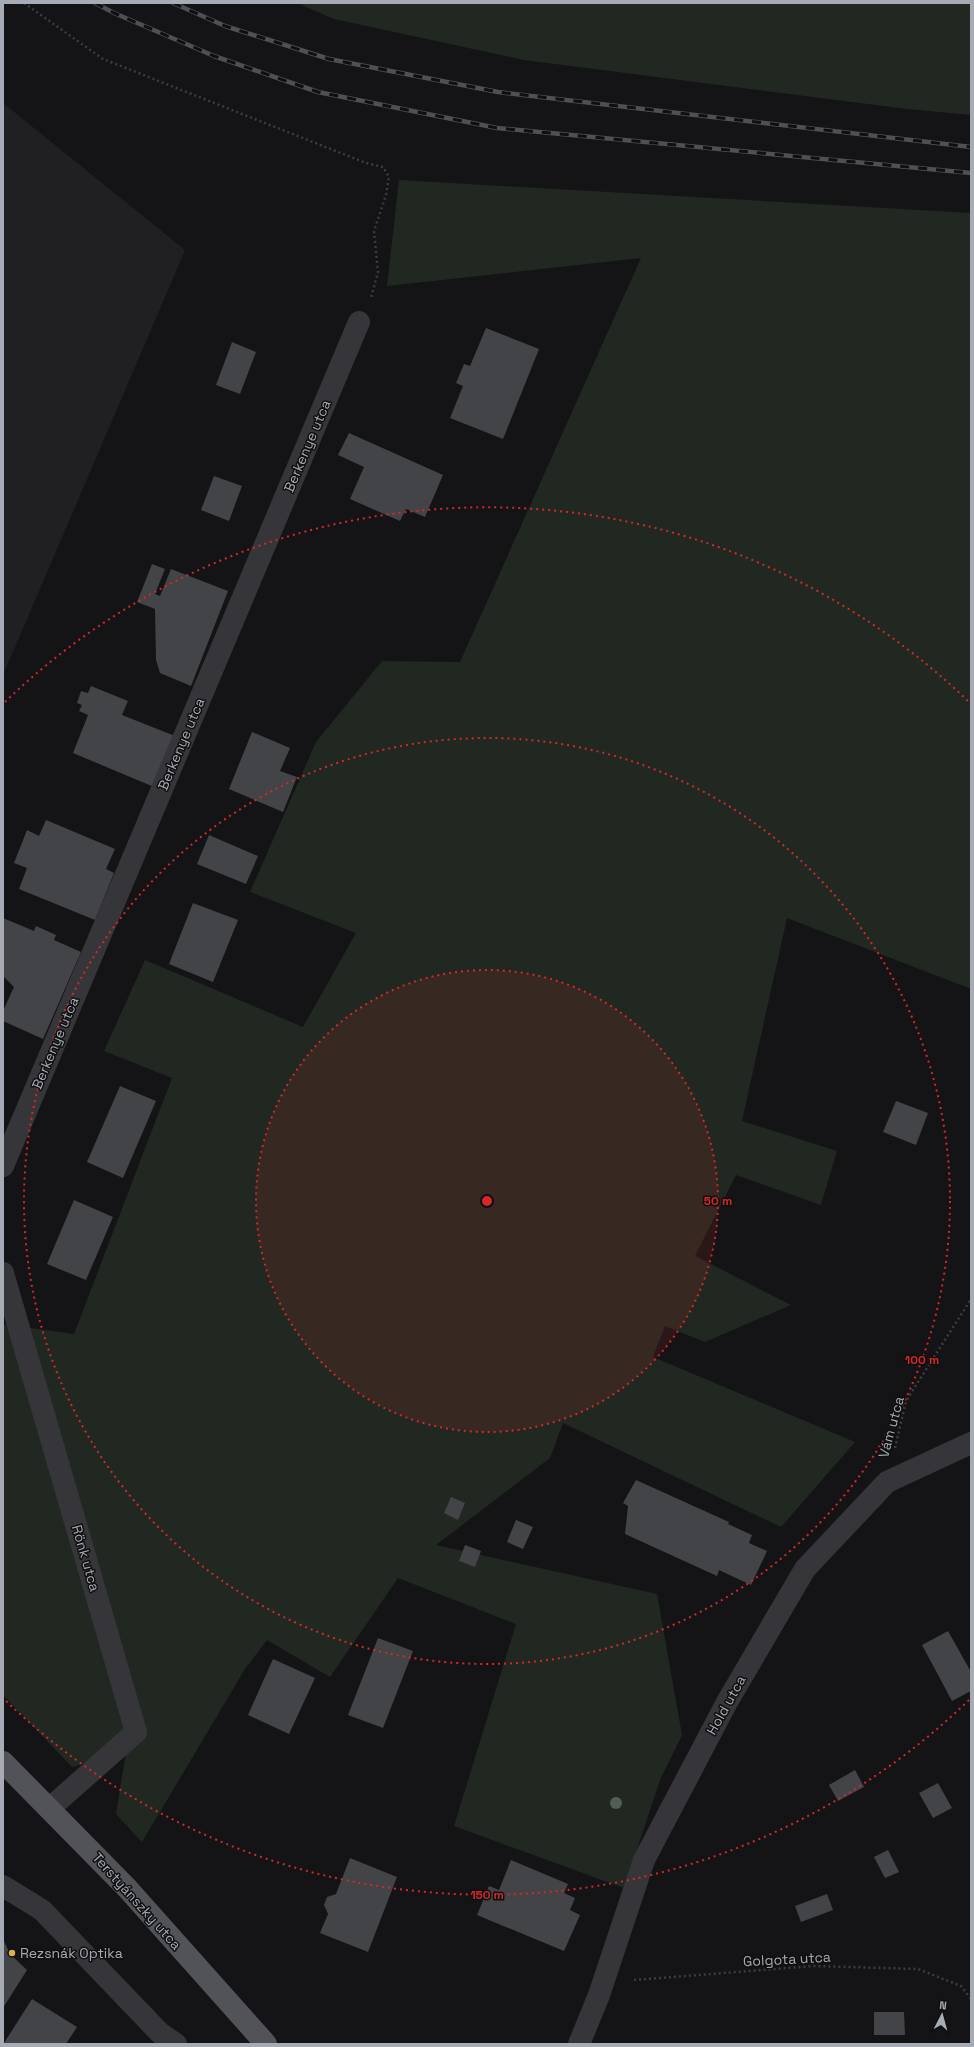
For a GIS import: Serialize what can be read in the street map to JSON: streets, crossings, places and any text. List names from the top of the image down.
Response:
{
  "streets": {
    "main road": ["Terstyánszky utca"],
    "street": ["Berkenye utca", "Rönk utca", "Hold utca"],
    "path": ["Vám utca", "Golgota utca"]
  },
  "crossings": [
    ["Vám utca", "Hold utca"],
    ["Rönk utca", "Terstyánszky utca"],
    ["Hold utca", "Golgota utca"]
  ],
  "places": ["Rezsnák Optika"],
  "north": "top",
  "rings": ["50 m", "100 m", "150 m"]
}
